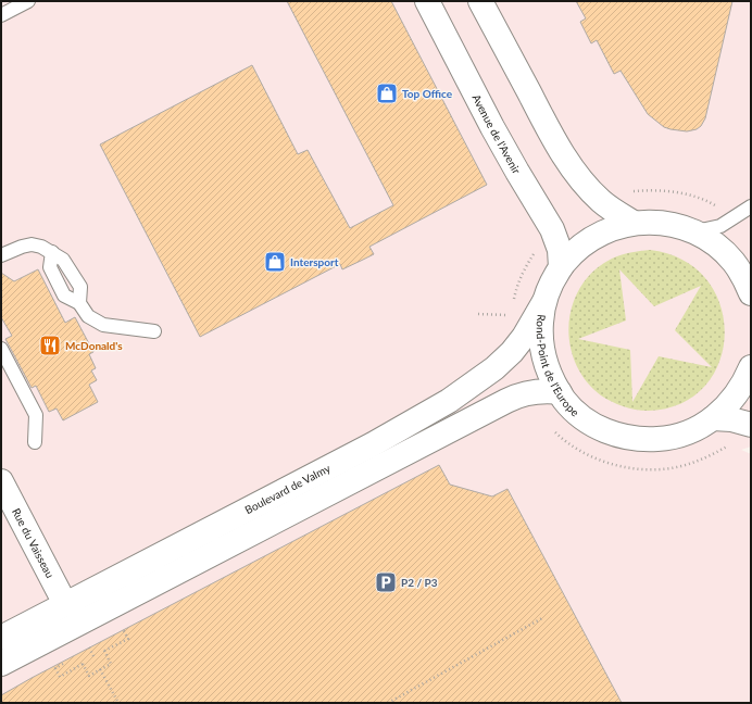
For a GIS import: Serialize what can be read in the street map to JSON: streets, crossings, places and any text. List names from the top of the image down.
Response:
{
  "streets": {
    "street": [
      "Avenue de l'Avenir",
      "Rond-Point de l'Europe",
      "Boulevard de Valmy",
      "Rue du Vaisseau"
    ]
  },
  "crossings": [
    ["Avenue de l'Avenir", "Rond-Point de l'Europe"],
    ["Rond-Point de l'Europe", "Boulevard de Valmy"],
    ["Boulevard de Valmy", "Rue du Vaisseau"]
  ],
  "places": {
    "shop": ["Top Office", "Intersport"],
    "restaurant": ["McDonald's"],
    "parking": ["P2 / P3"]
  }
}
